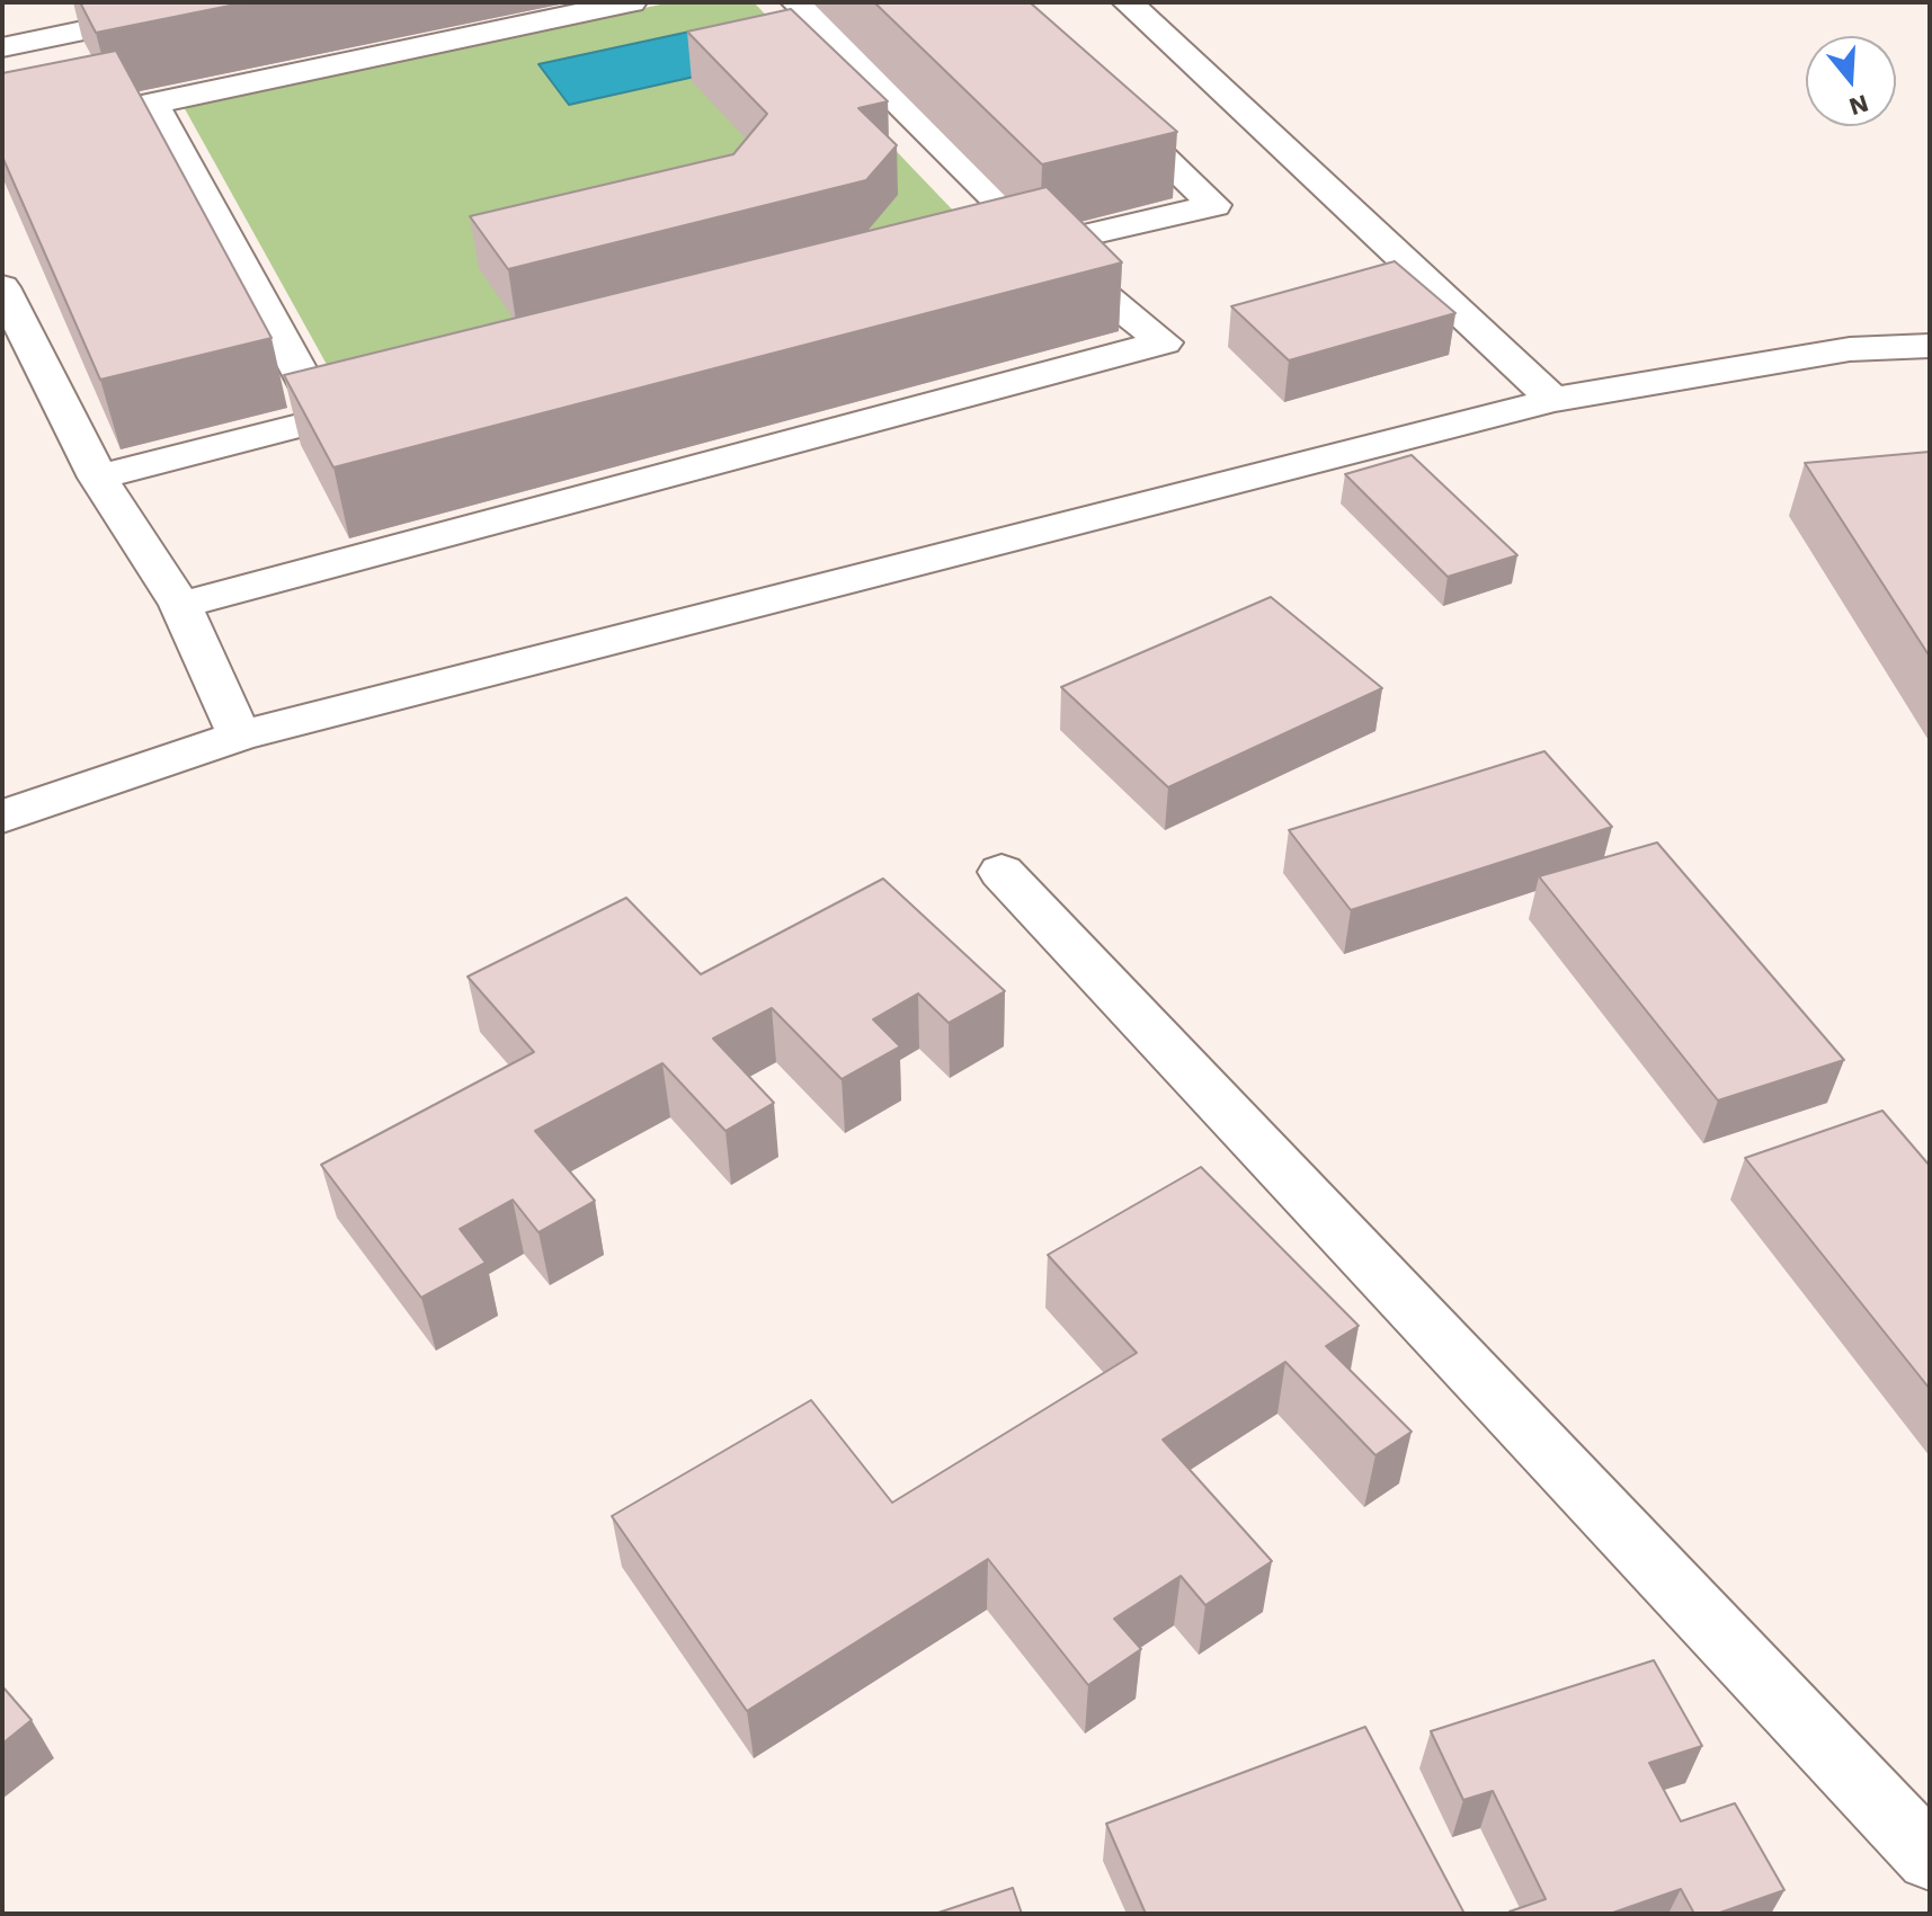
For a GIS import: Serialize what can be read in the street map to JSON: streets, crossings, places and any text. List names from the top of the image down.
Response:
{
  "north": "bottom"
}
